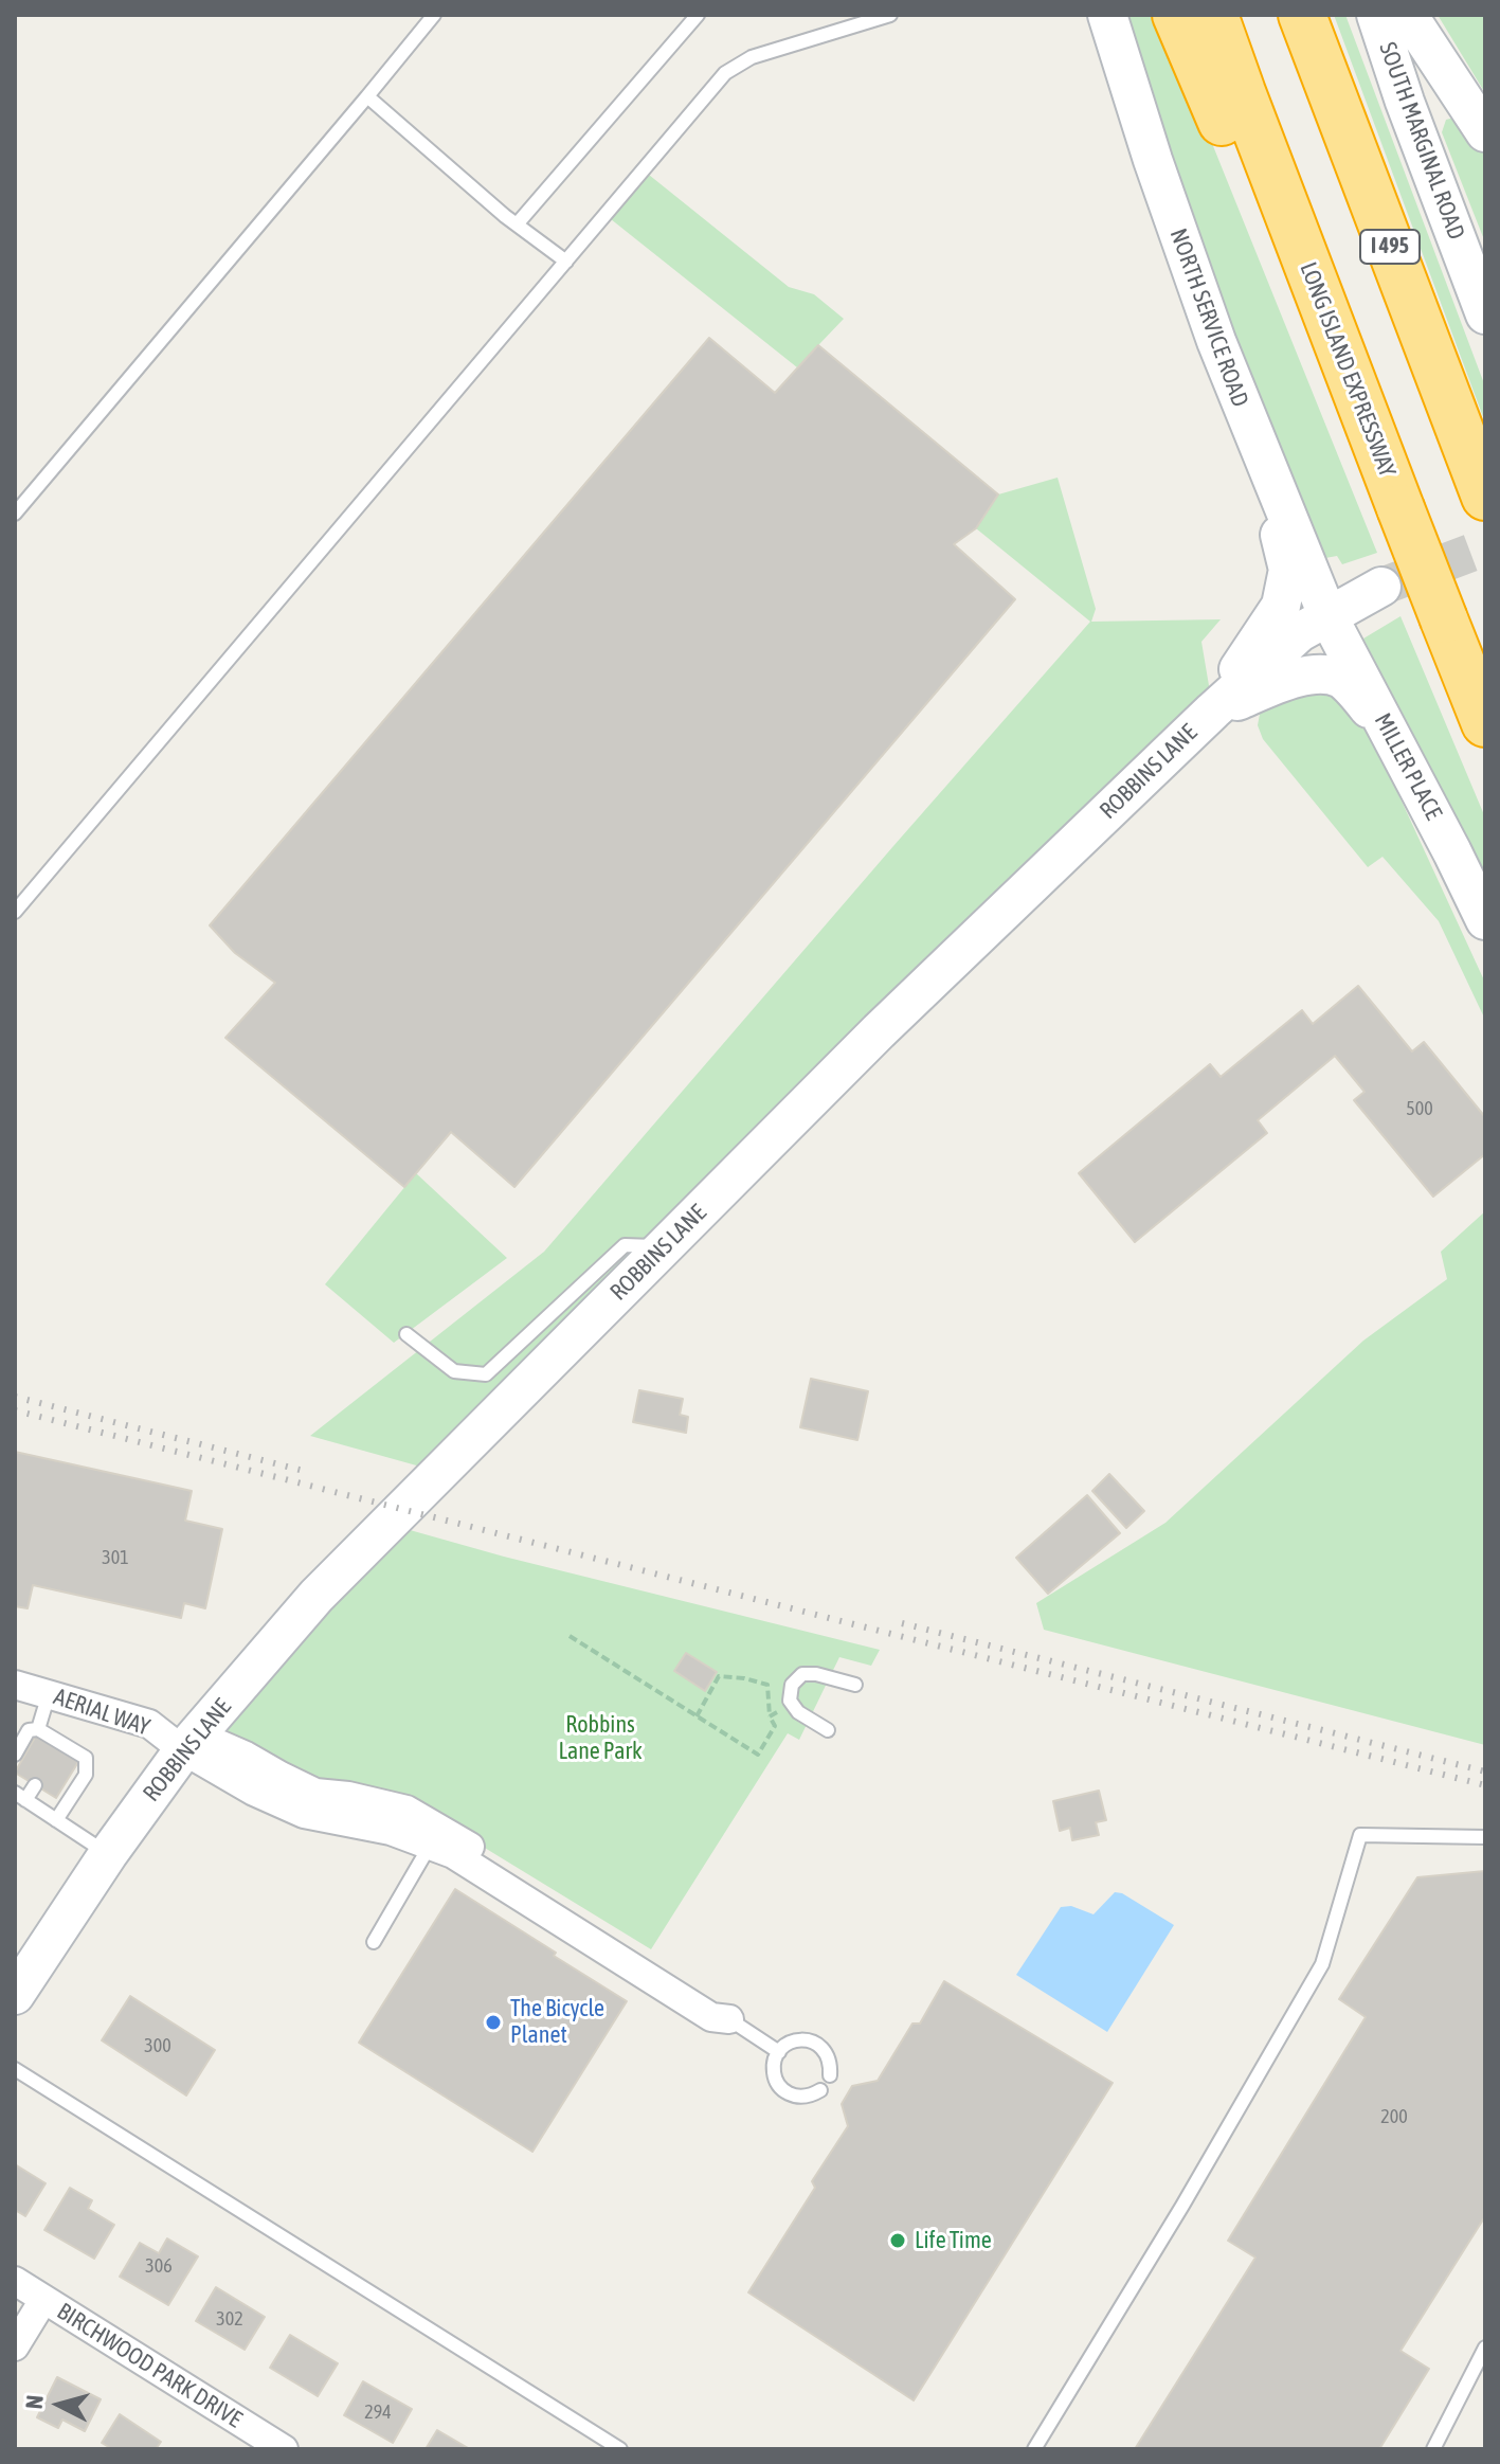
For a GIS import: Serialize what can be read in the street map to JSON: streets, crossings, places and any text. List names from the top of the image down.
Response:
{
  "streets": {
    "highway": ["I 495", "LONG ISLAND EXPRESSWAY"],
    "street": [
      "SOUTH MARGINAL ROAD",
      "NORTH SERVICE ROAD",
      "MILLER PLACE",
      "ROBBINS LANE",
      "AERIAL WAY",
      "BIRCHWOOD PARK DRIVE"
    ]
  },
  "crossings": [
    ["NORTH SERVICE ROAD", "MILLER PLACE"],
    ["NORTH SERVICE ROAD", "ROBBINS LANE"],
    ["MILLER PLACE", "ROBBINS LANE"],
    ["ROBBINS LANE", "AERIAL WAY"]
  ],
  "parks": ["Robbins Lane Park"],
  "places": ["The Bicycle Planet", "Life Time"],
  "house_numbers": [
    "500",
    "301",
    "300",
    "200",
    "306",
    "302",
    "294"
  ],
  "north": "left"
}
